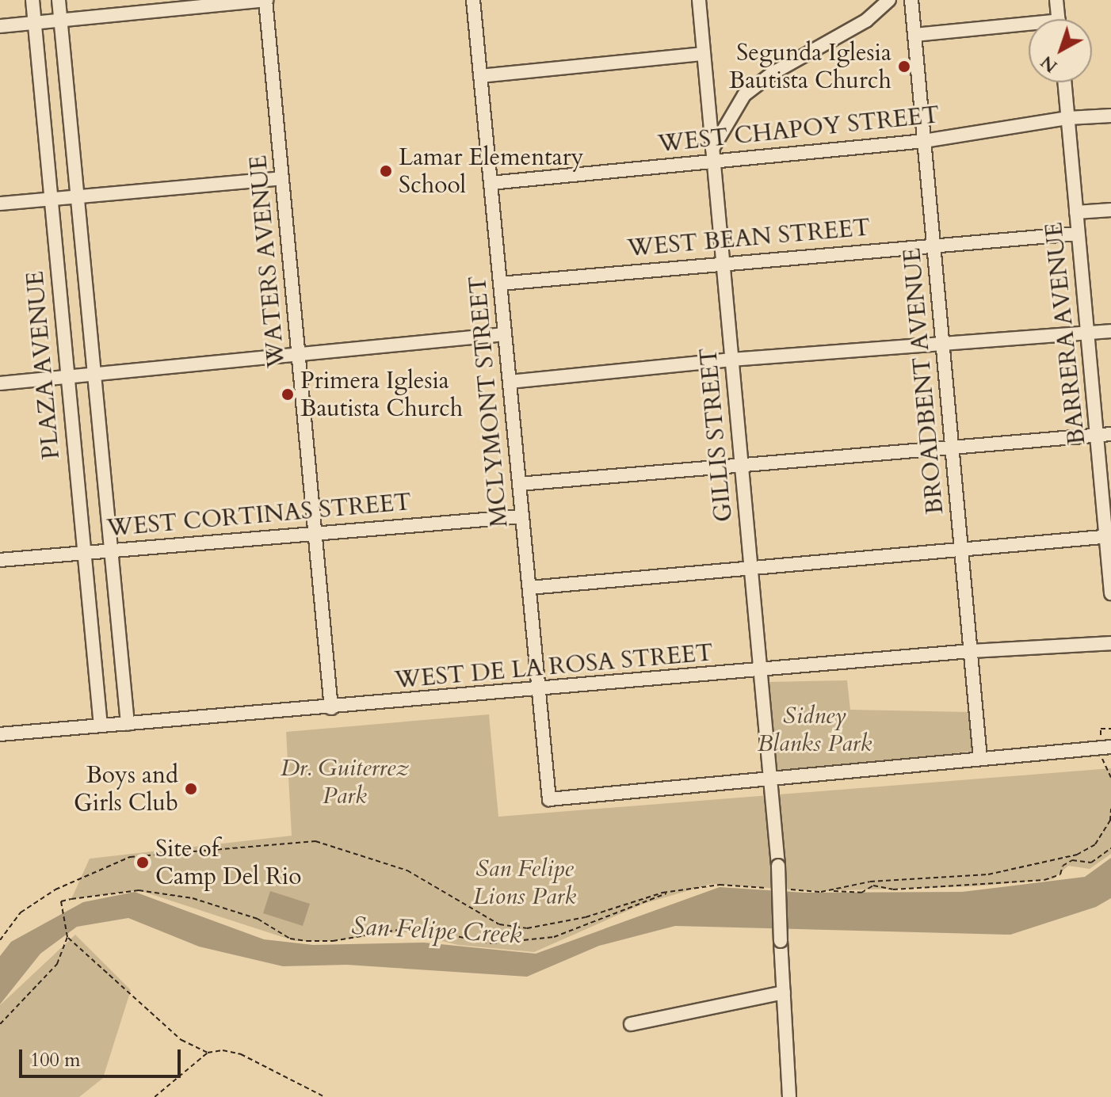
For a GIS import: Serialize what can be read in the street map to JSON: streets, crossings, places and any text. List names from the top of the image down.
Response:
{
  "streets": {
    "street": [
      "WEST CHAPOY STREET",
      "WEST BEAN STREET",
      "WATERS AVENUE",
      "BARRERA AVENUE",
      "PLAZA AVENUE",
      "BROADBENT AVENUE",
      "MCLYMONT STREET",
      "GILLIS STREET",
      "WEST CORTINAS STREET",
      "WEST DE LA ROSA STREET"
    ]
  },
  "crossings": [
    ["WEST CHAPOY STREET", "BARRERA AVENUE"],
    ["WEST CHAPOY STREET", "BROADBENT AVENUE"],
    ["WEST CHAPOY STREET", "MCLYMONT STREET"],
    ["WEST CHAPOY STREET", "GILLIS STREET"],
    ["WEST BEAN STREET", "BARRERA AVENUE"],
    ["WEST BEAN STREET", "BROADBENT AVENUE"],
    ["WEST BEAN STREET", "MCLYMONT STREET"],
    ["WEST BEAN STREET", "GILLIS STREET"],
    ["WATERS AVENUE", "WEST CORTINAS STREET"],
    ["WATERS AVENUE", "WEST DE LA ROSA STREET"],
    ["PLAZA AVENUE", "WEST CORTINAS STREET"],
    ["PLAZA AVENUE", "WEST DE LA ROSA STREET"],
    ["BROADBENT AVENUE", "WEST DE LA ROSA STREET"],
    ["MCLYMONT STREET", "GILLIS STREET"],
    ["MCLYMONT STREET", "WEST CORTINAS STREET"],
    ["MCLYMONT STREET", "WEST DE LA ROSA STREET"],
    ["GILLIS STREET", "WEST DE LA ROSA STREET"]
  ],
  "water": ["San Felipe Creek"],
  "parks": ["Sidney Blanks Park", "Dr. Guiterrez Park", "San Felipe Lions Park"],
  "places": [
    "Segunda Iglesia Bautista Church",
    "Lamar Elementary School",
    "Primera Iglesia Bautista Church",
    "Boys and Girls Club",
    "Site of Camp Del Rio"
  ],
  "scale_bar": "100 m",
  "north": "bottom left"
}
